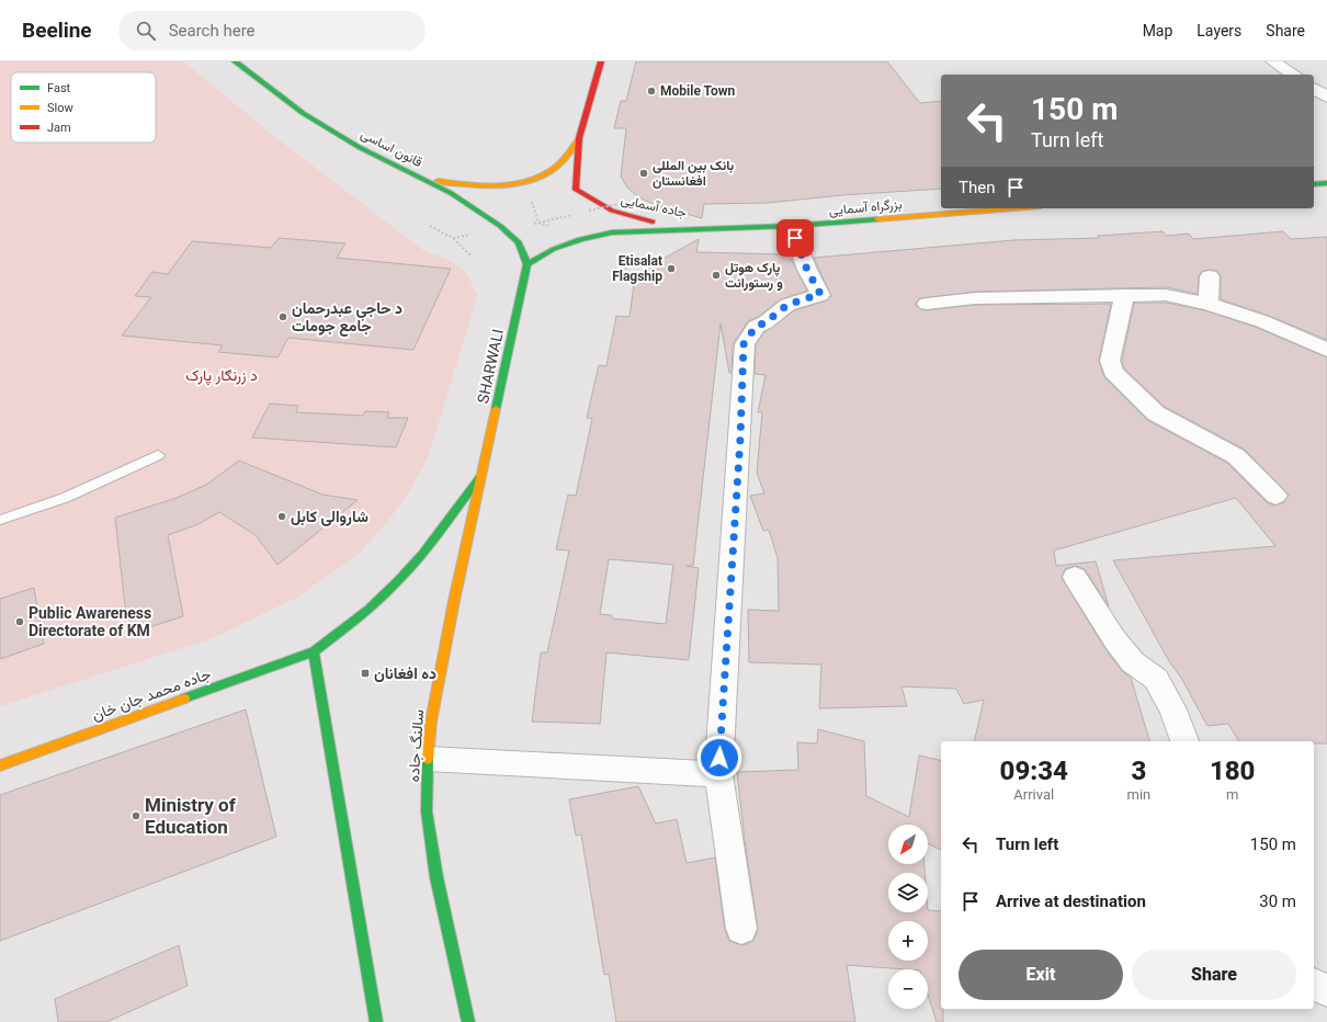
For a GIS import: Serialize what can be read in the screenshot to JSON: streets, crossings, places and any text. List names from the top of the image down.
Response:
{
  "streets": {
    "highway": [
      "قانون اساسی",
      "جاده آسمایی",
      "بزرگراه آسمایی",
      "SHARWALI",
      "جاده محمد جان خان",
      "سالنگ جاده"
    ]
  },
  "crossings": [
    ["قانون اساسی", "جاده آسمایی"],
    ["قانون اساسی", "SHARWALI"],
    ["جاده آسمایی", "بزرگراه آسمایی"],
    ["جاده آسمایی", "SHARWALI"],
    ["SHARWALI", "جاده محمد جان خان"],
    ["SHARWALI", "سالنگ جاده"],
    ["جاده محمد جان خان", "سالنگ جاده"]
  ],
  "parks": ["د زرنګار پارک"],
  "places": {
    "other": [
      "Mobile Town",
      "بانک بین المللی افغانستان",
      "Etisalat Flagship",
      "پارک هوتل و رستورانت",
      "د حاجي عبدرحمان جامع جومات",
      "شاروالی کابل",
      "Public Awareness Directorate of KM",
      "Ministry of Education"
    ],
    "transit": ["ده افغانان"]
  },
  "legend": ["Fast", "Slow", "Jam"],
  "north": "bottom left",
  "page": {
    "header": "Beeline",
    "search": "Search here",
    "nav": ["Map", "Layers", "Share"],
    "turn": ["150 m", "Turn left"],
    "then": "Then",
    "eta": [
      "09:34",
      "Arrival",
      "3",
      "min",
      "180",
      "m"
    ],
    "list": [
      {
        "name": "Turn left",
        "value": "150 m"
      },
      {
        "name": "Arrive at destination",
        "value": "30 m"
      }
    ],
    "map_buttons": ["+", "−"],
    "buttons": ["Exit", "Share"]
  }
}
